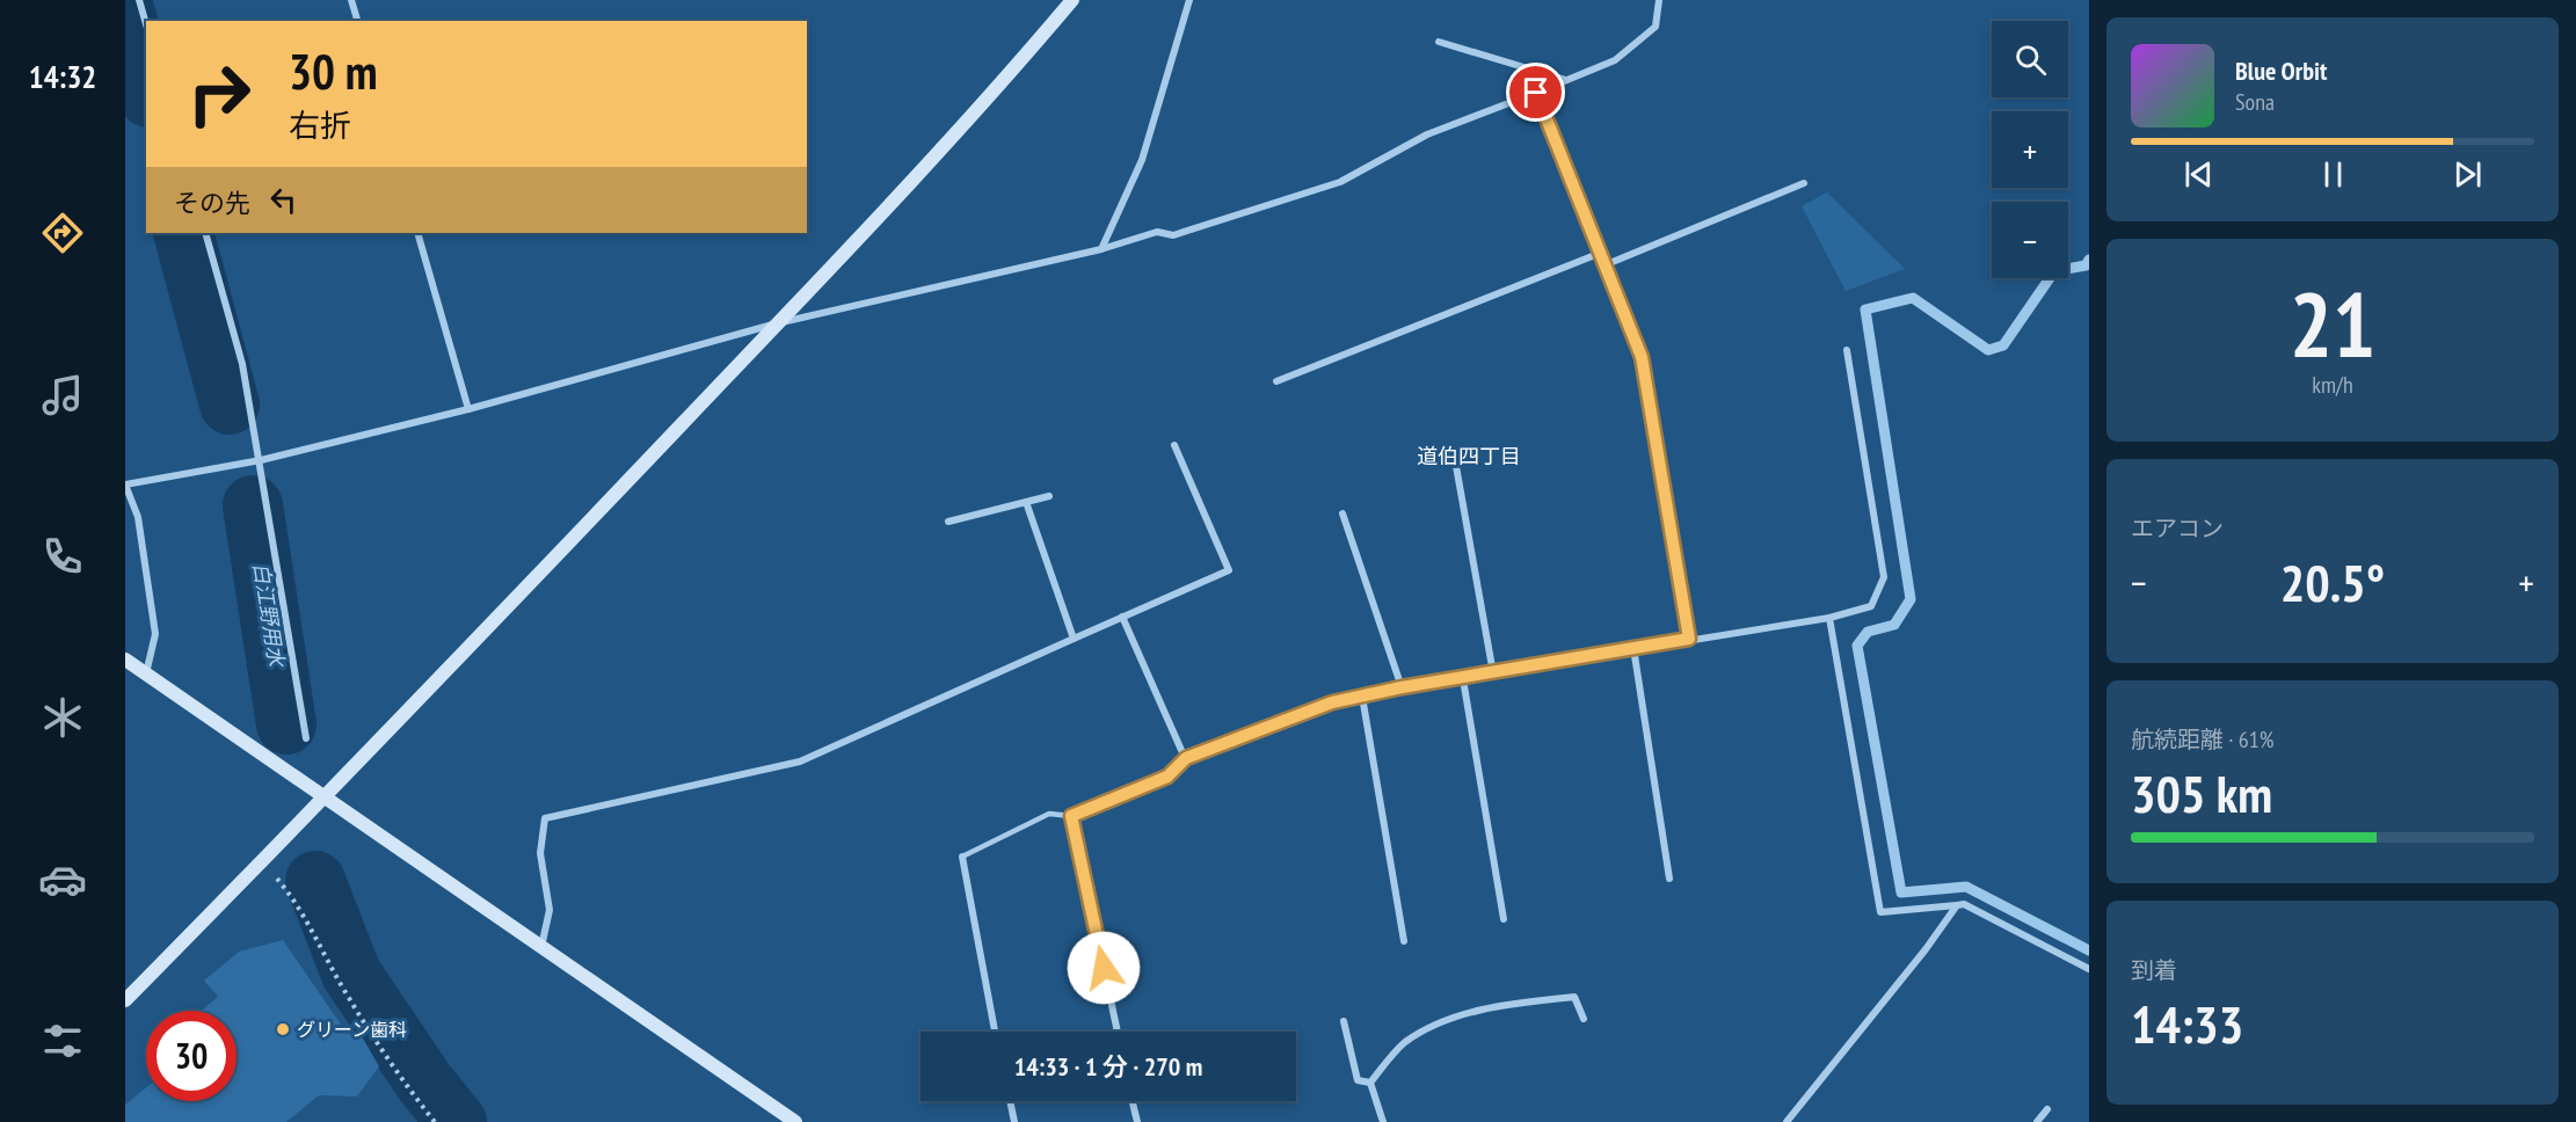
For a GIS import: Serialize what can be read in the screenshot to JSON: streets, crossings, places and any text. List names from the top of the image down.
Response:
{
  "districts": ["道伯四丁目"],
  "water": ["白江野用水"],
  "places": ["グリーン歯科"],
  "page": {
    "tabs": "14:32",
    "map_buttons": ["+", "−"],
    "turn": ["30 m", "右折"],
    "song": ["Blue Orbit", "Sona"],
    "then": "その先",
    "tile": [
      ["21", "km/h"],
      "エアコン",
      ["航続距離 · 61%", "305 km"],
      ["到着", "14:33"]
    ],
    "heat": ["−", "20.5°", "+"],
    "limit": "30",
    "trip": "14:33 · 1 分 · 270 m"
  }
}
